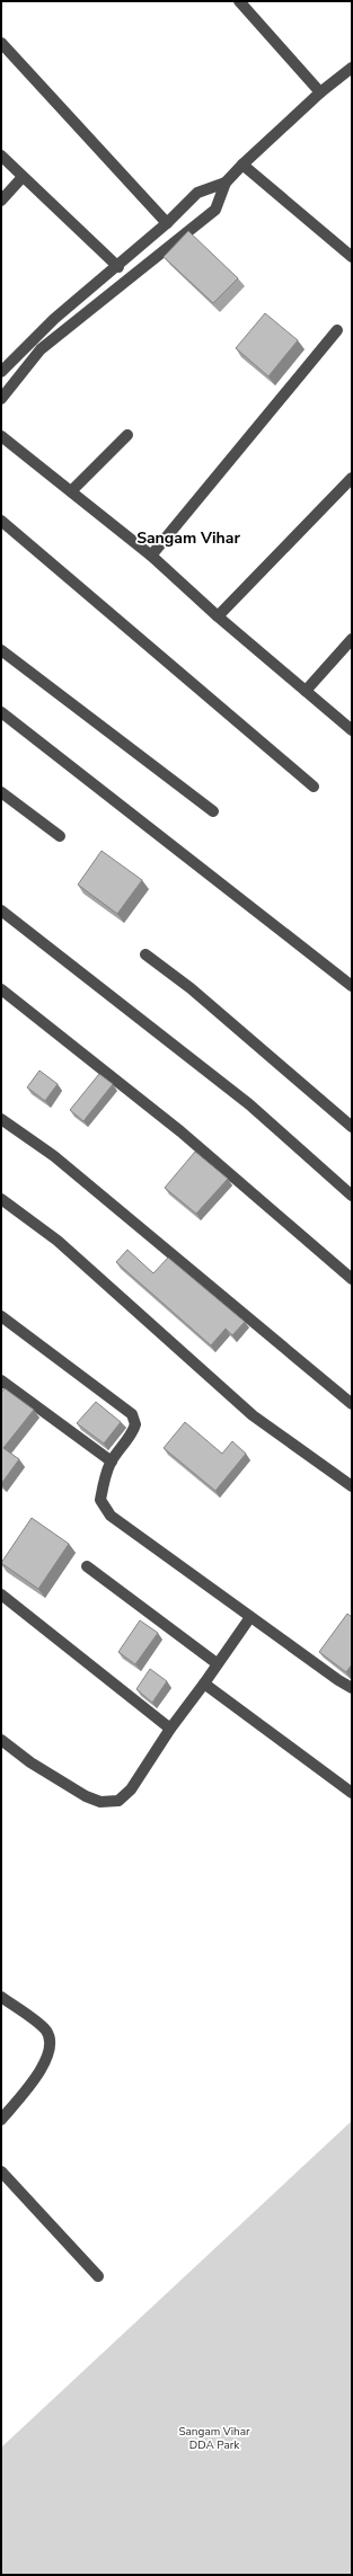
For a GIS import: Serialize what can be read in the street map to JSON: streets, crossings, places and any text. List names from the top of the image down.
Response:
{
  "districts": ["Sangam Vihar"],
  "parks": ["Sangam Vihar DDA Park"]
}
